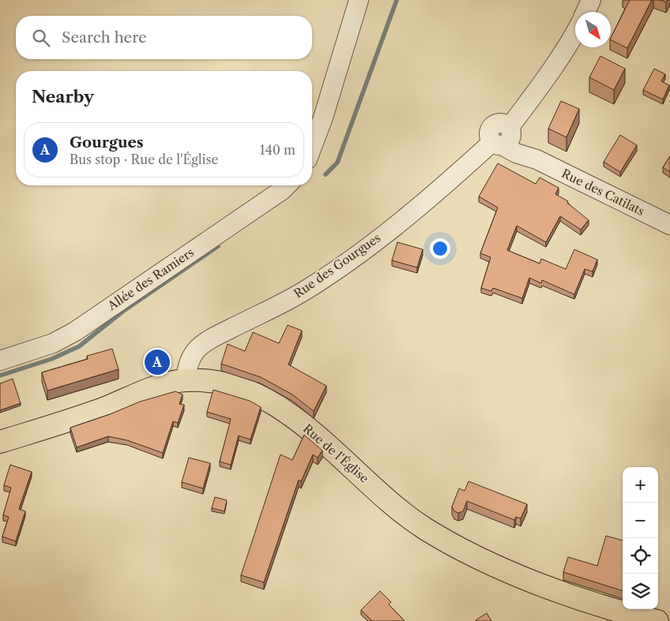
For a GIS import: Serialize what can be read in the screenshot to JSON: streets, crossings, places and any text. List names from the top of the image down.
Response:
{
  "streets": {
    "main road": ["Rue de l'Église"],
    "street": ["Rue des Catilats", "Rue des Gourgues", "Allée des Ramiers"]
  },
  "crossings": [
    ["Rue des Catilats", "Rue des Gourgues"],
    ["Rue des Gourgues", "Rue de l'Église"]
  ],
  "north": "bottom right",
  "page": {
    "search": "Search here",
    "heading": "Nearby",
    "list": [
      {
        "mark": "A",
        "name": "Gourgues",
        "note": "Bus stop · Rue de l'Église",
        "value": "140 m"
      }
    ],
    "pins": "A",
    "map_buttons": ["+", "−"]
  }
}
